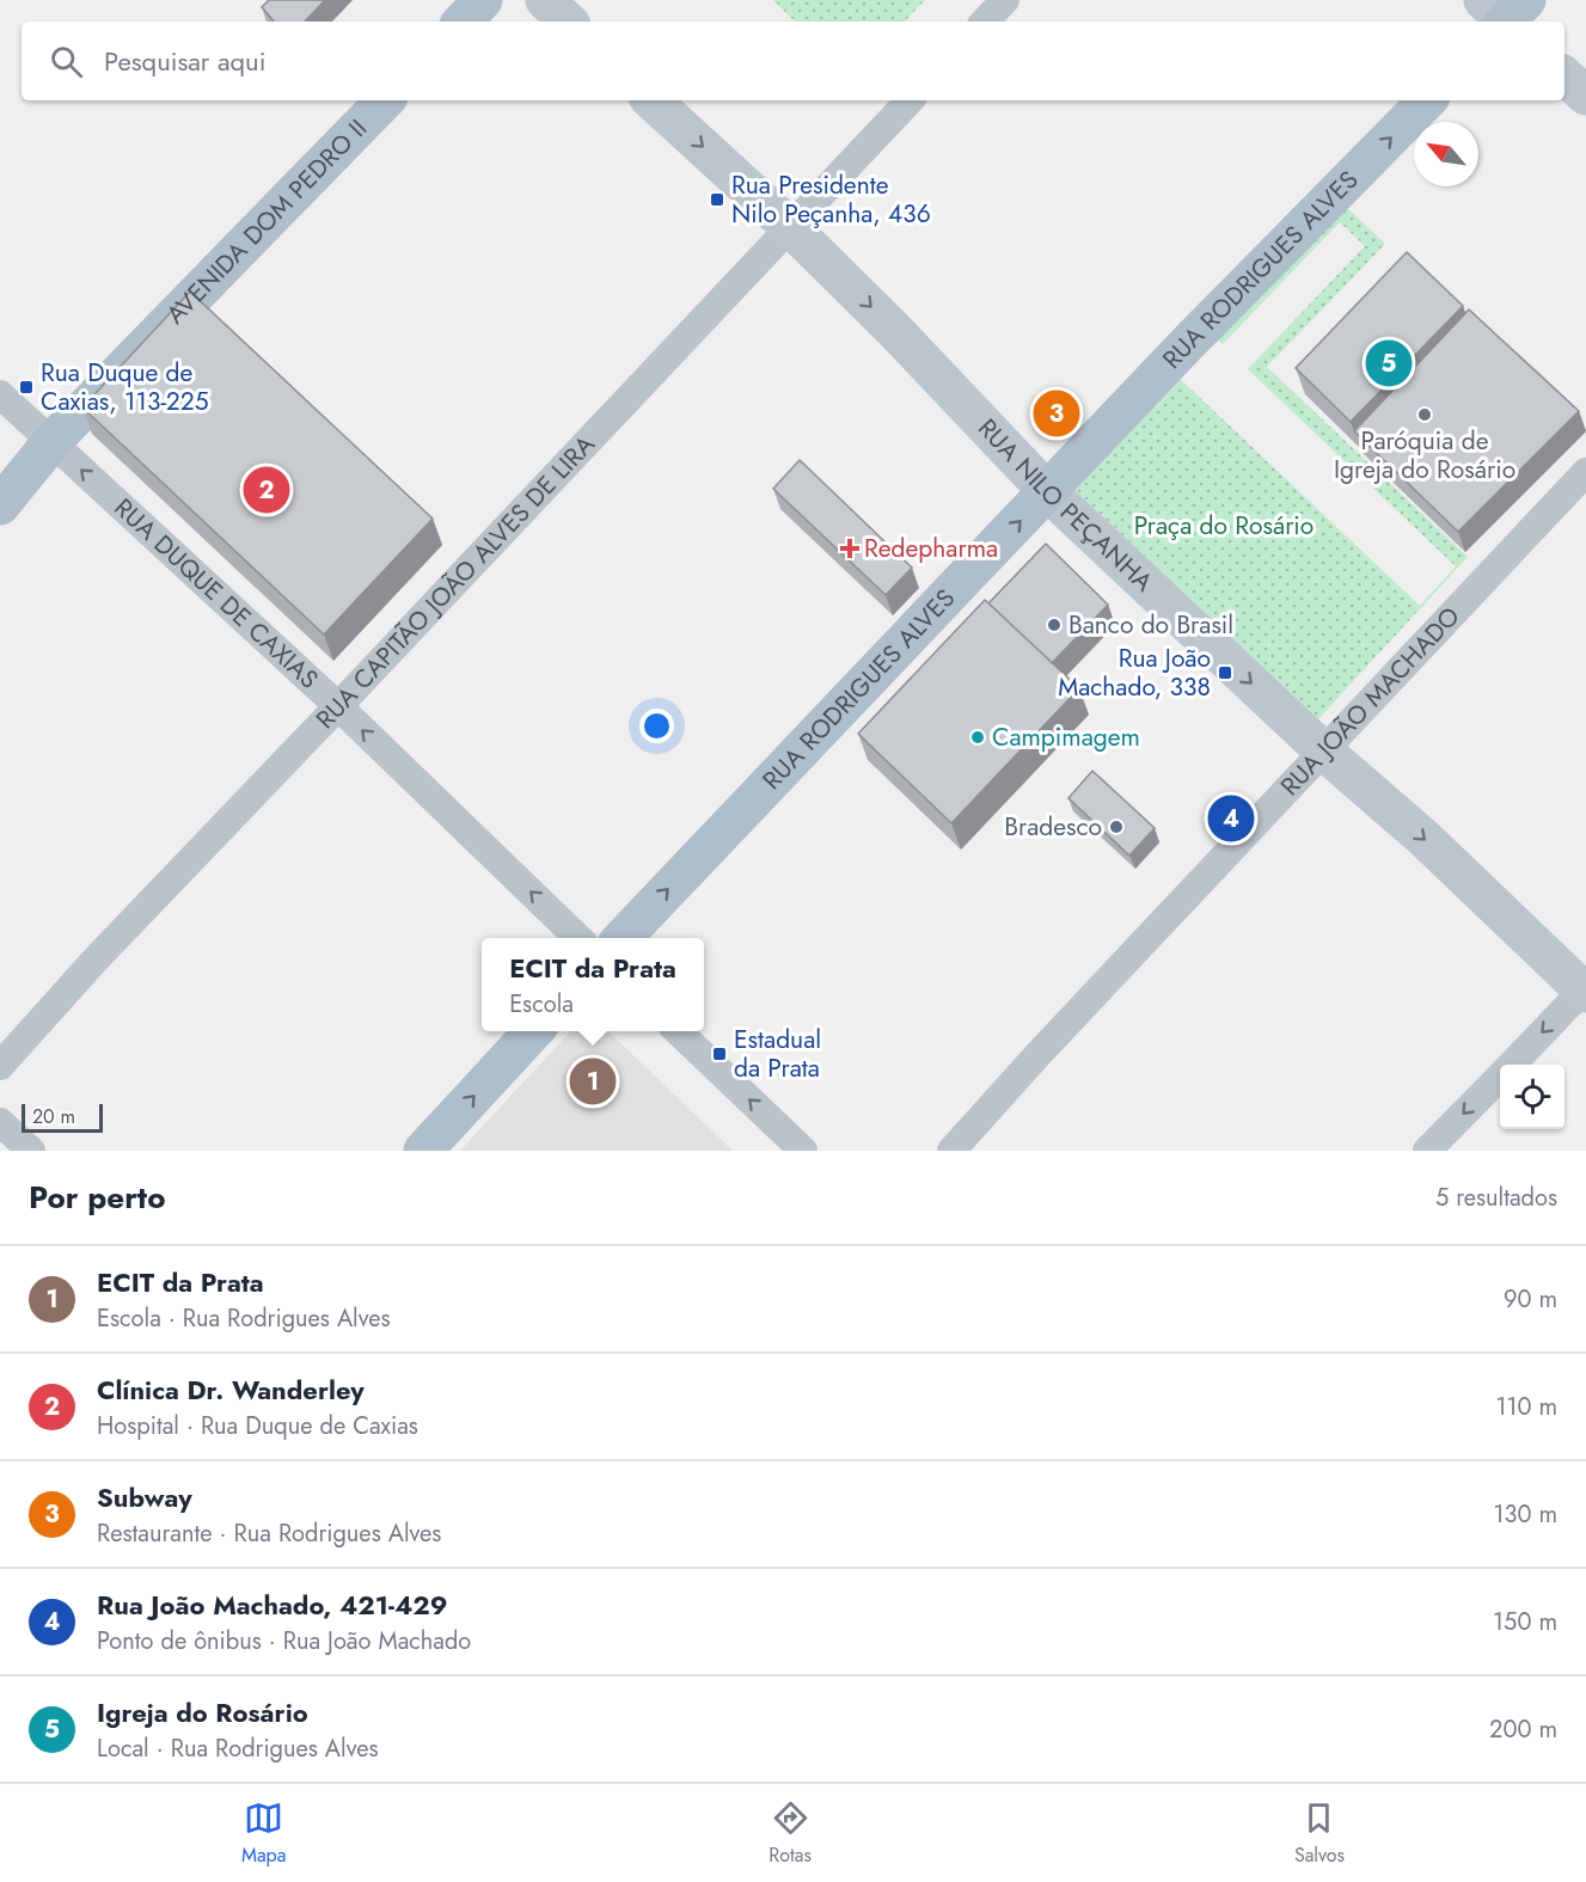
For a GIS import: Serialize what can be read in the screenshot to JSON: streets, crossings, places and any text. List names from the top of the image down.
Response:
{
  "streets": {
    "main road": ["AVENIDA DOM PEDRO II", "RUA RODRIGUES ALVES"],
    "street": [
      "RUA NILO PEÇANHA",
      "RUA CAPITÃO JOÃO ALVES DE LIRA",
      "RUA DUQUE DE CAXIAS",
      "RUA JOÃO MACHADO"
    ]
  },
  "crossings": [
    ["AVENIDA DOM PEDRO II", "RUA DUQUE DE CAXIAS"],
    ["RUA RODRIGUES ALVES", "RUA NILO PEÇANHA"],
    ["RUA NILO PEÇANHA", "RUA CAPITÃO JOÃO ALVES DE LIRA"],
    ["RUA NILO PEÇANHA", "RUA JOÃO MACHADO"],
    ["RUA CAPITÃO JOÃO ALVES DE LIRA", "RUA DUQUE DE CAXIAS"]
  ],
  "one_way": ["RUA RODRIGUES ALVES", "RUA NILO PEÇANHA", "RUA DUQUE DE CAXIAS"],
  "parks": ["Praça do Rosário"],
  "places": {
    "transit": [
      "Rua Presidente Nilo Peçanha, 436",
      "Rua Duque de Caxias, 113-225",
      "Rua João Machado, 338",
      "Estadual da Prata"
    ],
    "other": [
      "Paróquia de Igreja do Rosário",
      "Banco do Brasil",
      "Campimagem",
      "Bradesco"
    ],
    "health": ["Redepharma"]
  },
  "scale_bar": "20 m",
  "north": "top left",
  "page": {
    "search": "Pesquisar aqui",
    "pins": [
      "5",
      "3",
      "2",
      "4",
      "1"
    ],
    "popup": ["ECIT da Prata", "Escola"],
    "scale": "20 m",
    "heading": ["Por perto", "5 resultados"],
    "list": [
      {
        "mark": "1",
        "name": "ECIT da Prata",
        "note": "Escola · Rua Rodrigues Alves",
        "value": "90 m"
      },
      {
        "mark": "2",
        "name": "Clínica Dr. Wanderley",
        "note": "Hospital · Rua Duque de Caxias",
        "value": "110 m"
      },
      {
        "mark": "3",
        "name": "Subway",
        "note": "Restaurante · Rua Rodrigues Alves",
        "value": "130 m"
      },
      {
        "mark": "4",
        "name": "Rua João Machado, 421-429",
        "note": "Ponto de ônibus · Rua João Machado",
        "value": "150 m"
      },
      {
        "mark": "5",
        "name": "Igreja do Rosário",
        "note": "Local · Rua Rodrigues Alves",
        "value": "200 m"
      }
    ],
    "nav": ["Mapa", "Rotas", "Salvos"]
  }
}
